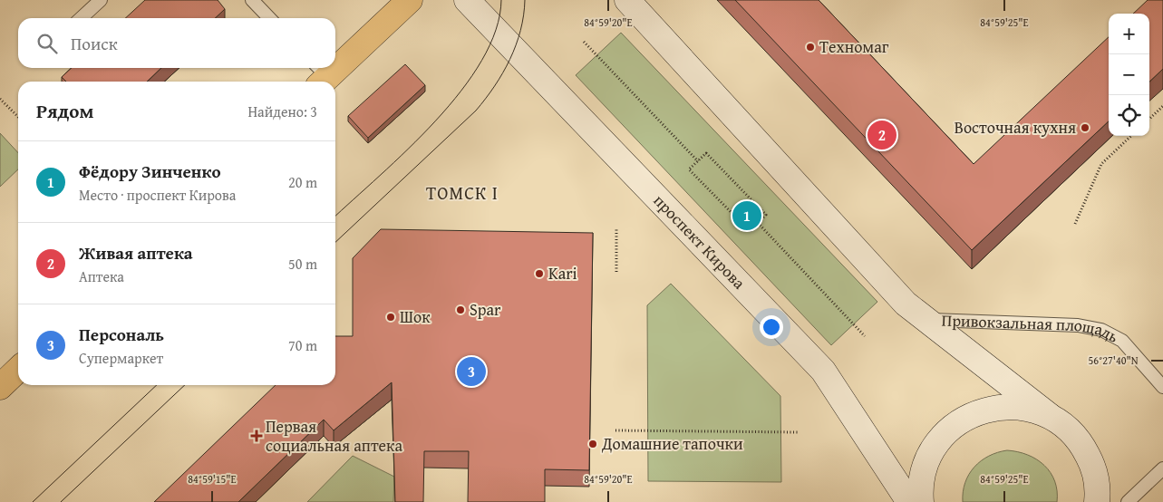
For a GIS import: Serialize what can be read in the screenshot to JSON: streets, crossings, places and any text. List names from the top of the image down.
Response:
{
  "streets": {
    "main road": ["проспект Кирова"],
    "lane": ["Привокзальная площадь"]
  },
  "districts": ["ТОМСК I"],
  "places": {
    "other": [
      "Техномаг",
      "Восточная кухня",
      "Kari",
      "Spar",
      "Шок",
      "Домашние тапочки"
    ],
    "health": ["Первая социальная аптека"]
  },
  "page": {
    "map_buttons": ["+", "−"],
    "search": "Поиск",
    "heading": ["Рядом", "Найдено: 3"],
    "pins": ["2", "1", "3"],
    "list": [
      {
        "mark": "1",
        "name": "Фёдору Зинченко",
        "note": "Место · проспект Кирова",
        "value": "20 m"
      },
      {
        "mark": "2",
        "name": "Живая аптека",
        "note": "Аптека",
        "value": "50 m"
      },
      {
        "mark": "3",
        "name": "Персональ",
        "note": "Супермаркет",
        "value": "70 m"
      }
    ]
  },
  "coordinates": [
    "84°59'20\"E",
    "84°59'25\"E",
    "56°27'40\"N",
    "84°59'15\"E"
  ]
}
